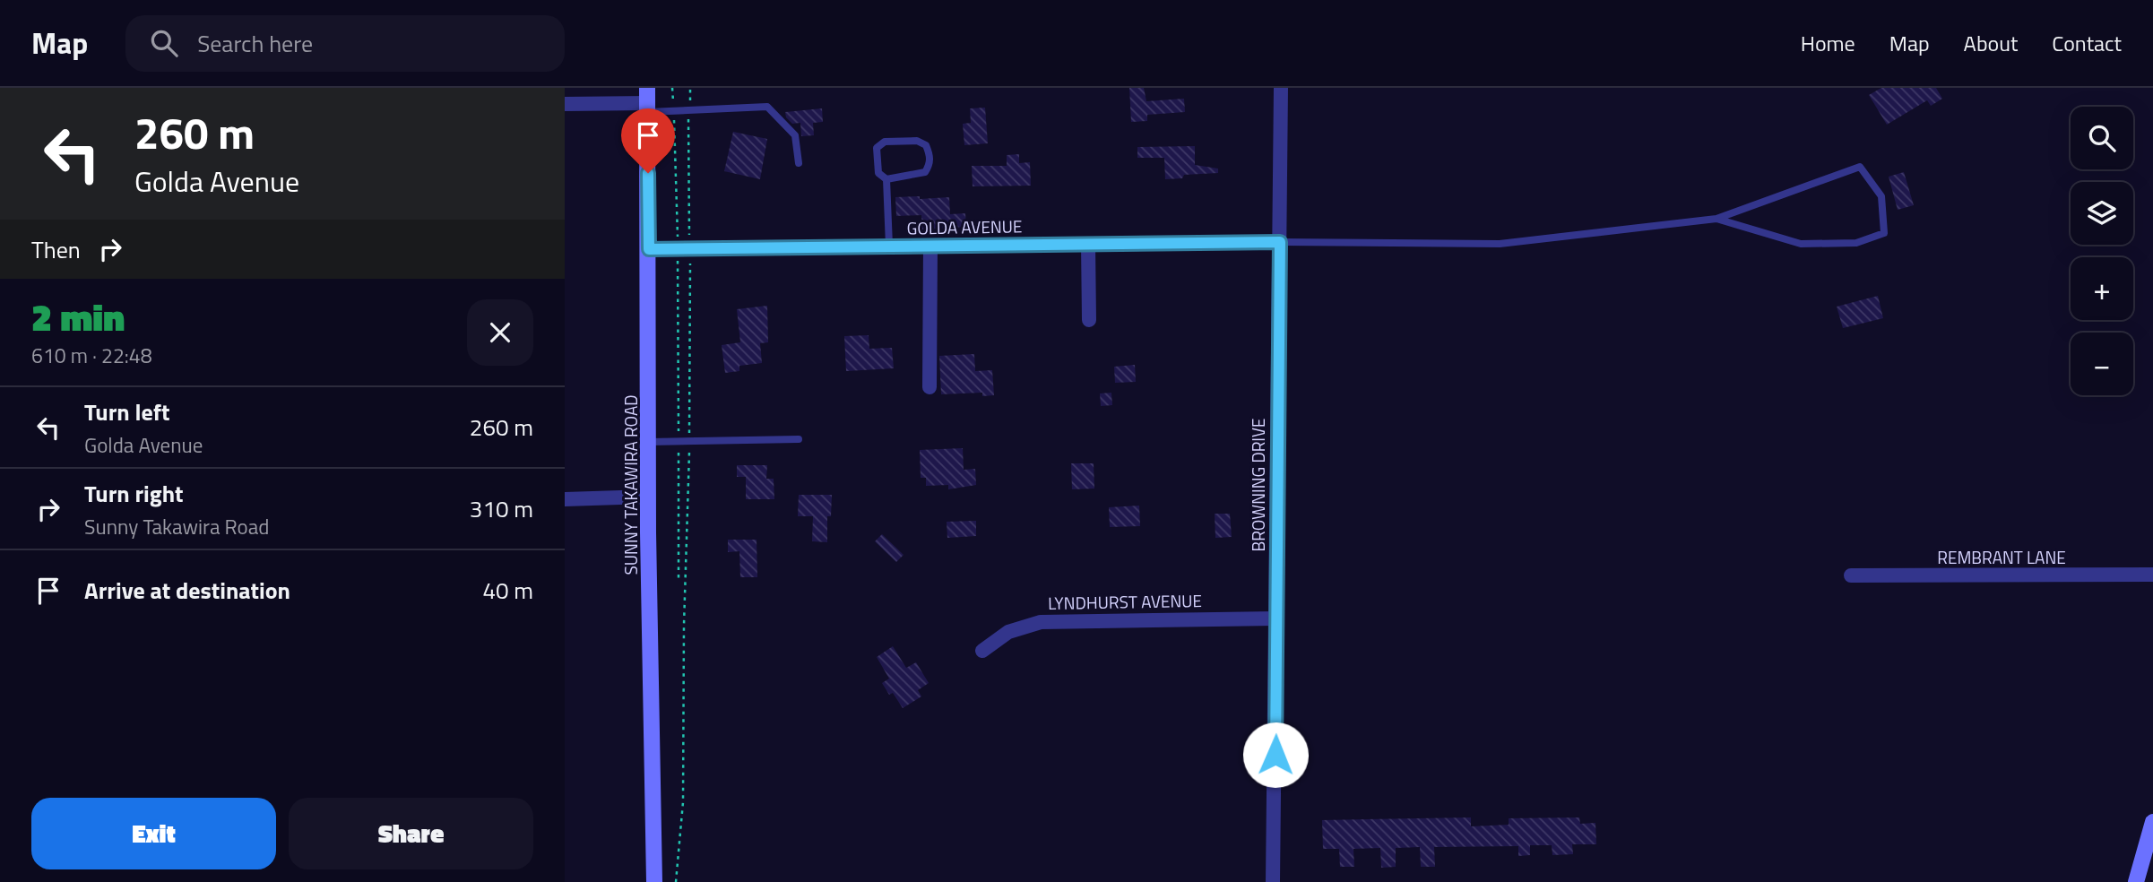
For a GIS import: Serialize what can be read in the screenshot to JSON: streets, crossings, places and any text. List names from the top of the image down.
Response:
{
  "streets": {
    "main road": ["SUNNY TAKAWIRA ROAD"],
    "street": [
      "GOLDA AVENUE",
      "BROWNING DRIVE",
      "REMBRANT LANE",
      "LYNDHURST AVENUE"
    ]
  },
  "crossings": [
    ["GOLDA AVENUE", "SUNNY TAKAWIRA ROAD"],
    ["GOLDA AVENUE", "BROWNING DRIVE"],
    ["BROWNING DRIVE", "LYNDHURST AVENUE"]
  ],
  "page": {
    "header": "Map",
    "search": "Search here",
    "nav": [
      "Home",
      "Map",
      "About",
      "Contact"
    ],
    "turn": ["260 m", "Golda Avenue"],
    "map_buttons": ["+", "−"],
    "then": "Then",
    "heading": ["2 min", "610 m · 22:48"],
    "list": [
      {
        "name": "Turn left",
        "note": "Golda Avenue",
        "value": "260 m"
      },
      {
        "name": "Turn right",
        "note": "Sunny Takawira Road",
        "value": "310 m"
      },
      {
        "name": "Arrive at destination",
        "value": "40 m"
      }
    ],
    "buttons": ["Exit", "Share"]
  }
}
